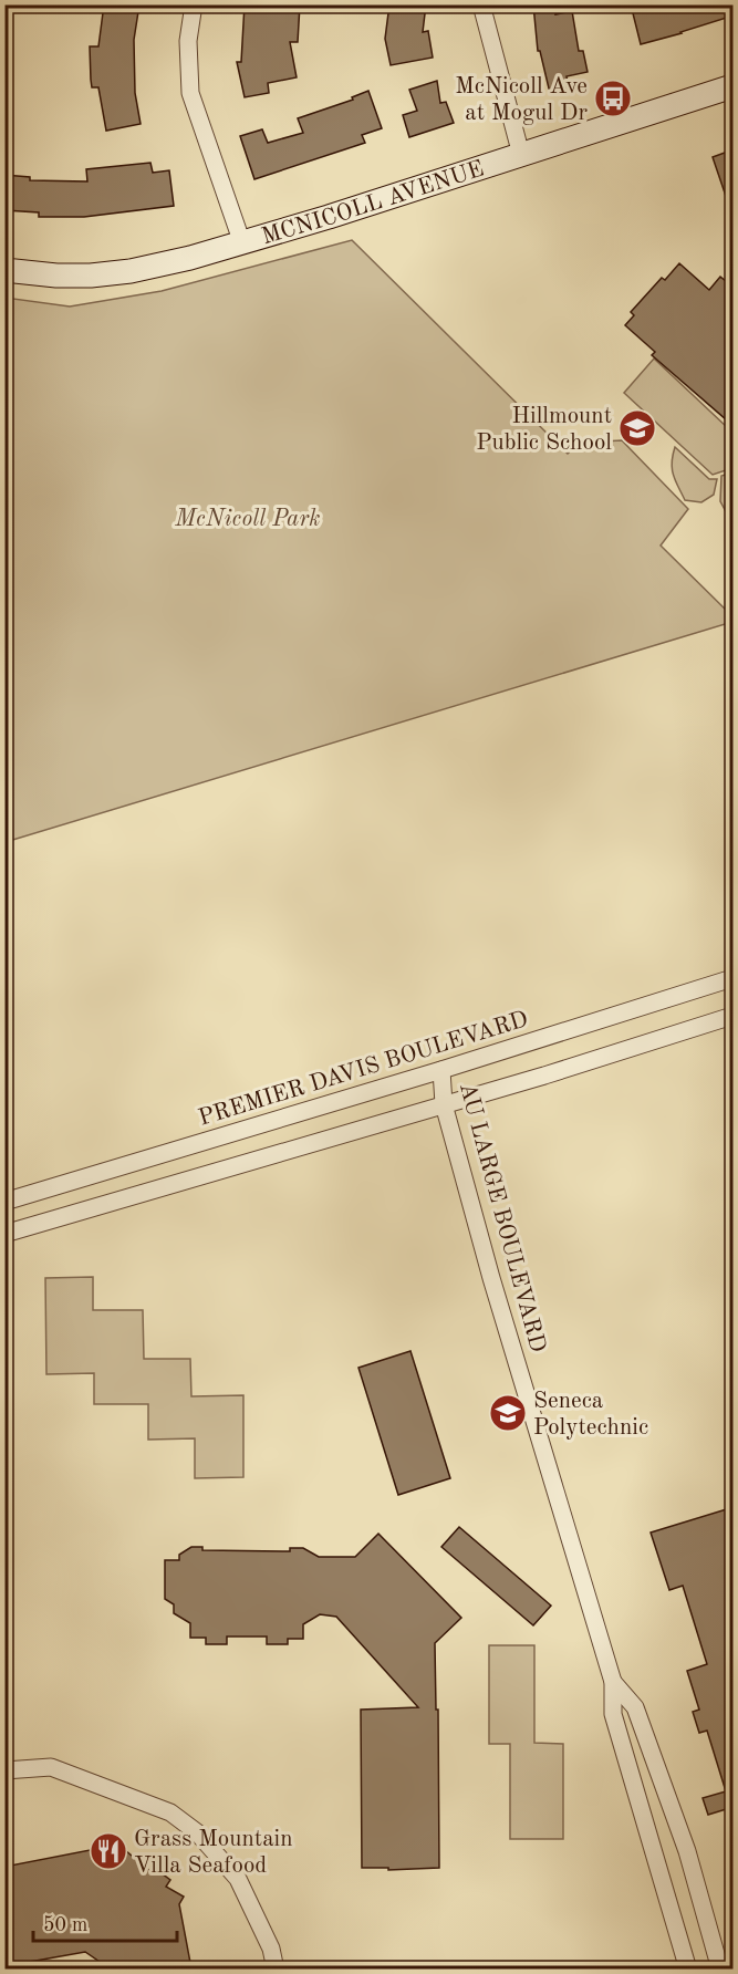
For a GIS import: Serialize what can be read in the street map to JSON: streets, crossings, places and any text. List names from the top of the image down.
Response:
{
  "streets": {
    "street": ["MCNICOLL AVENUE", "PREMIER DAVIS BOULEVARD", "AU LARGE BOULEVARD"]
  },
  "crossings": [
    ["PREMIER DAVIS BOULEVARD", "AU LARGE BOULEVARD"]
  ],
  "parks": ["McNicoll Park"],
  "places": {
    "bus stop": ["McNicoll Ave at Mogul Dr"],
    "school or university": ["Hillmount Public School", "Seneca Polytechnic"],
    "restaurant": ["Grass Mountain Villa Seafood"]
  },
  "scale_bar": "50 m"
}
